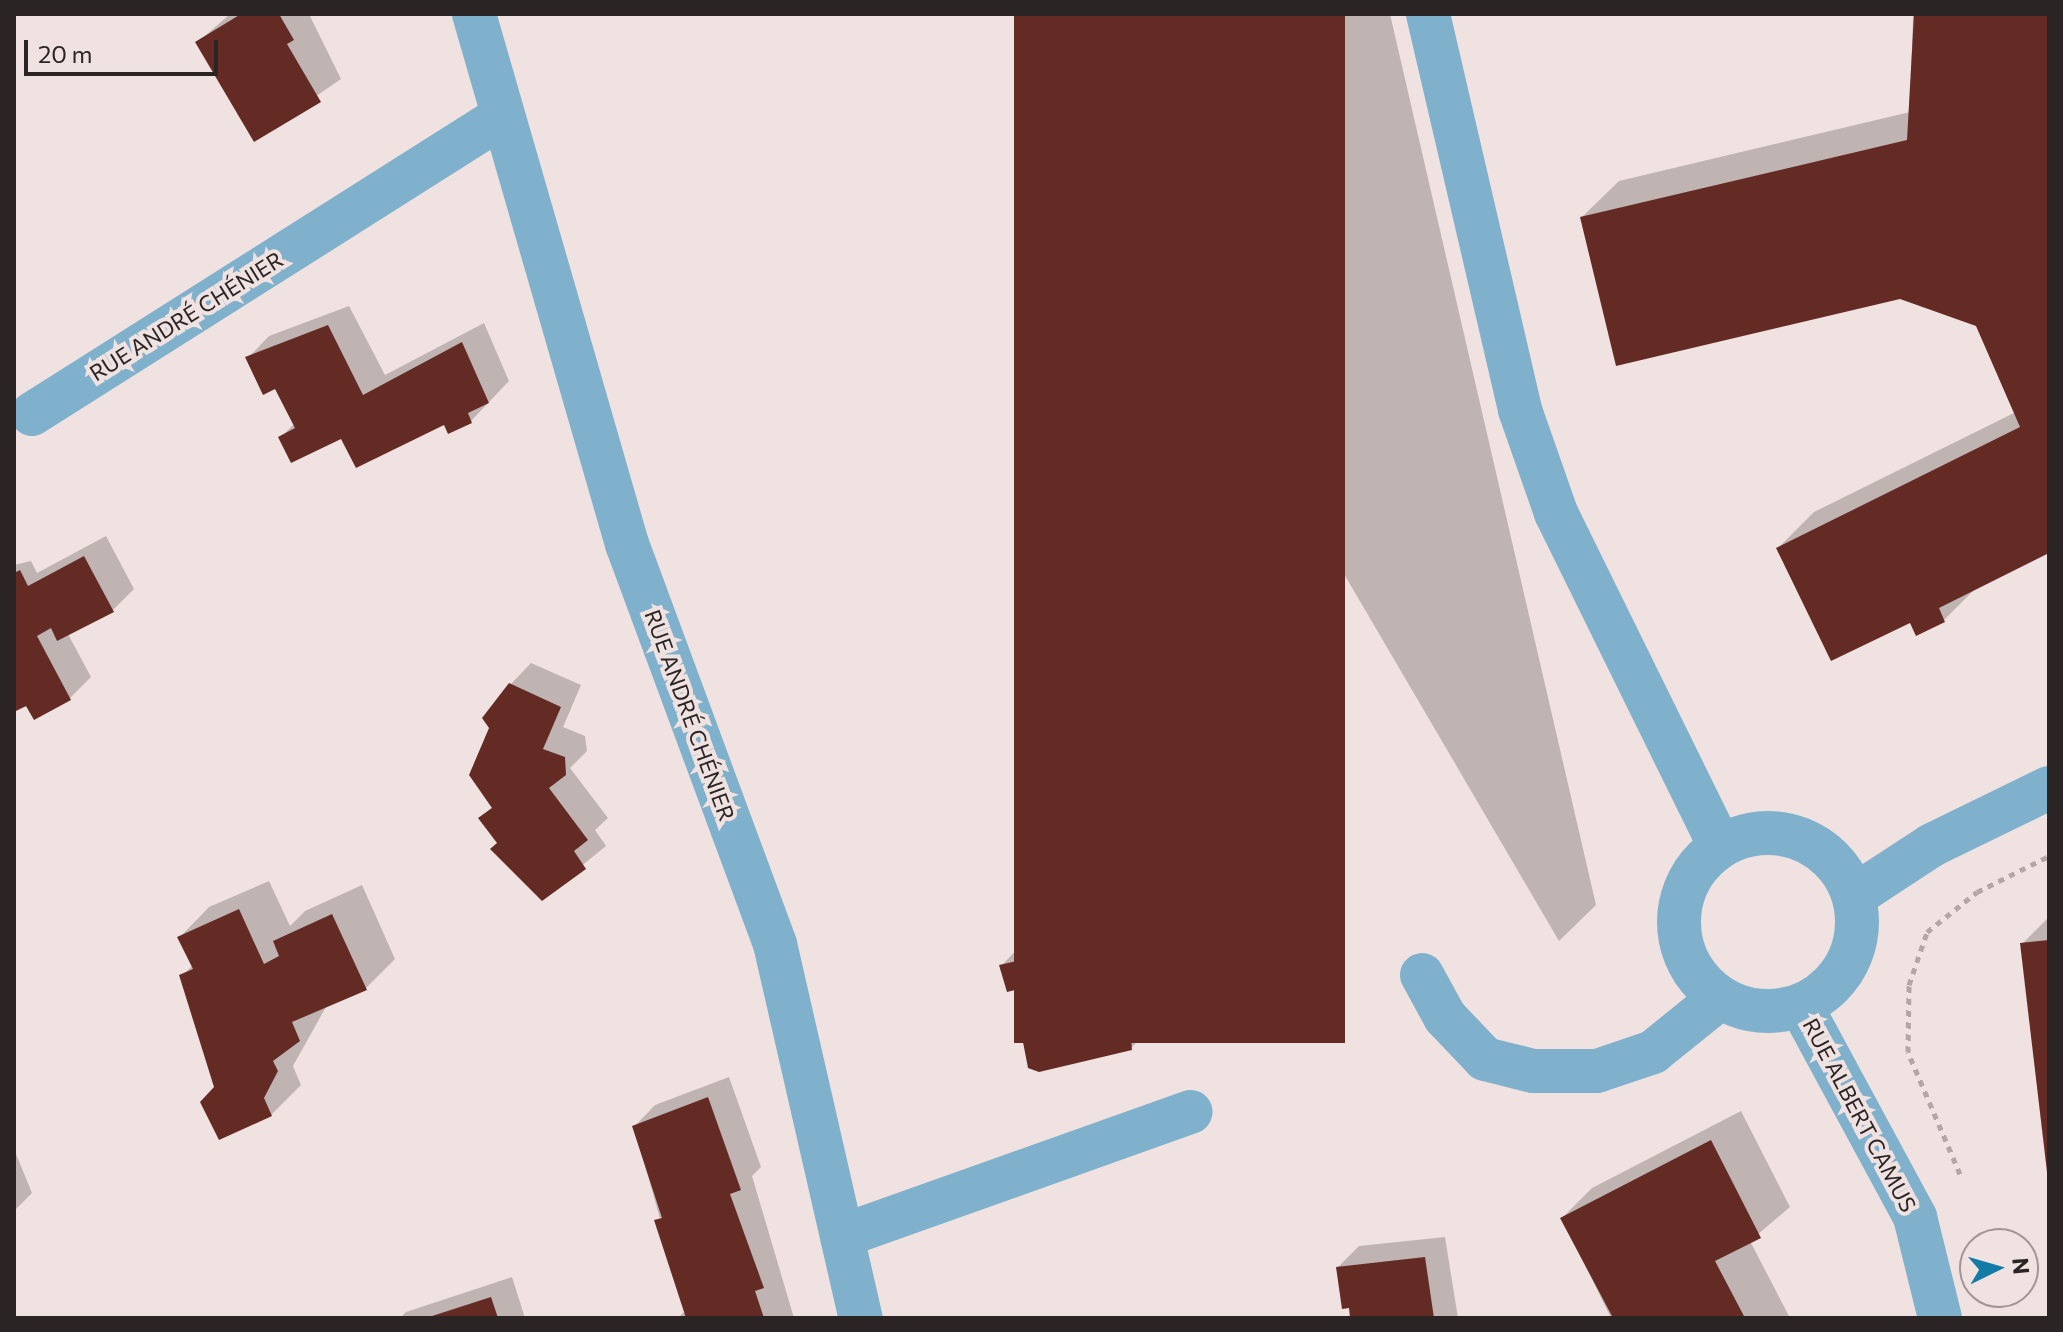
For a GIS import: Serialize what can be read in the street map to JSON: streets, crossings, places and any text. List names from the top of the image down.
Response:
{
  "streets": {
    "street": ["RUE ANDRÉ CHÉNIER", "RUE ALBERT CAMUS"]
  },
  "scale_bar": "20 m",
  "north": "right"
}
